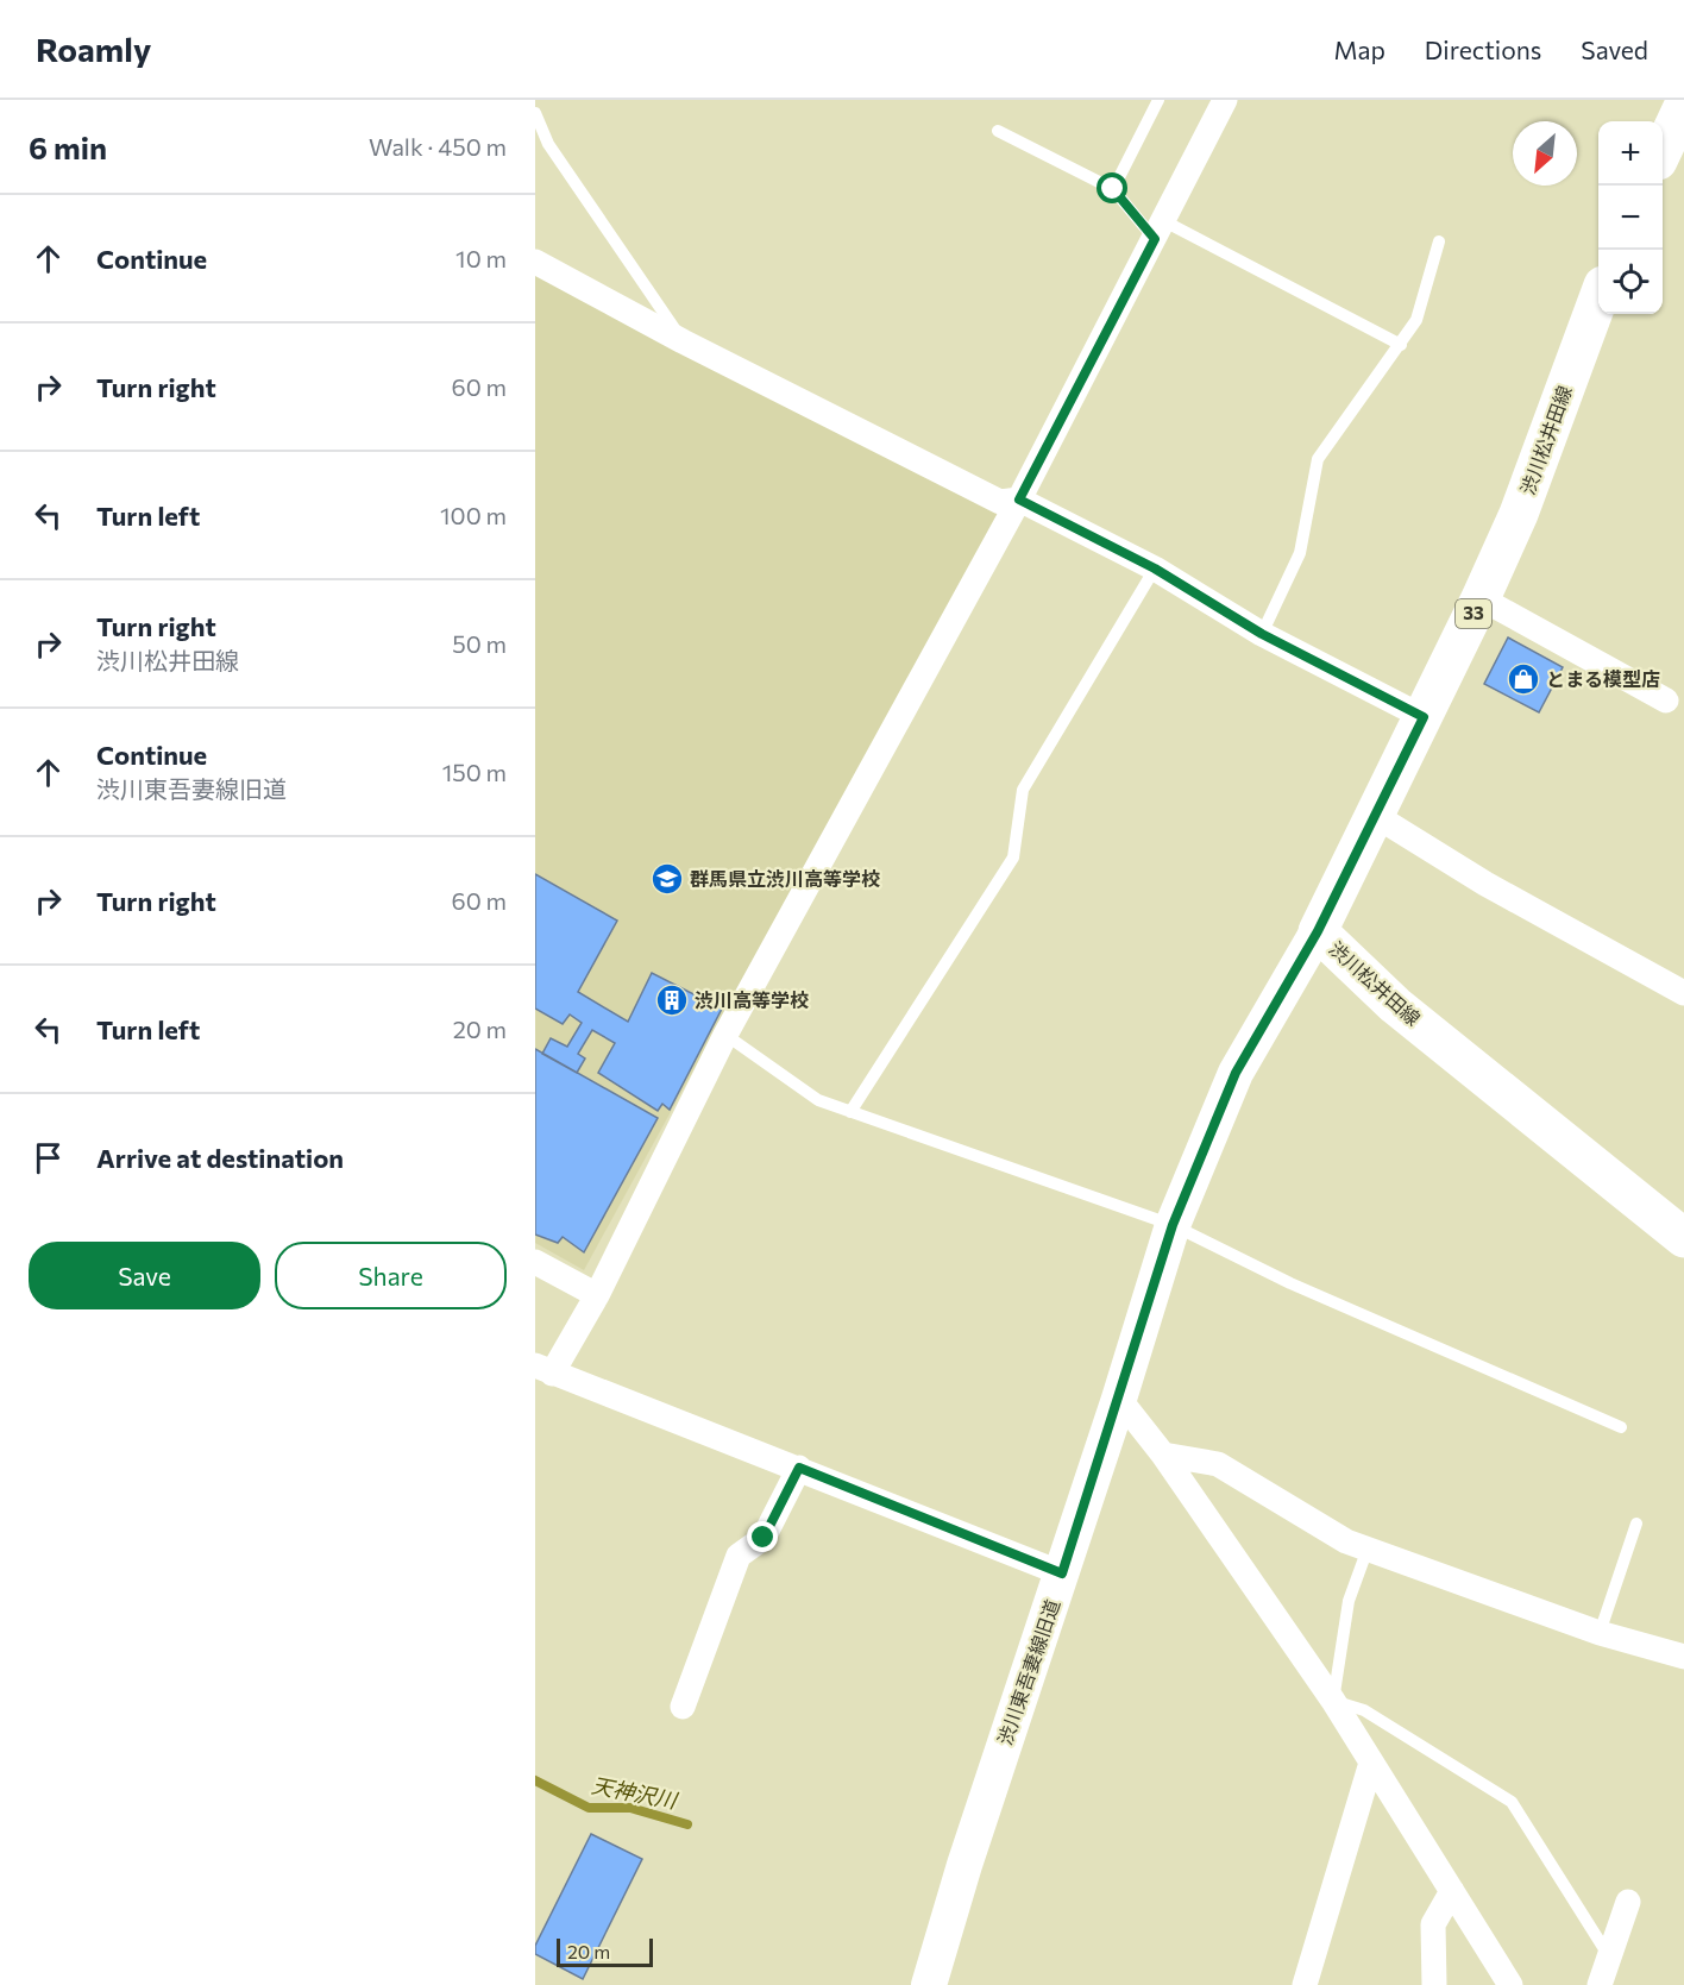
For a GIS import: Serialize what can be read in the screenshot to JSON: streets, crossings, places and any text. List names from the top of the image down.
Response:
{
  "streets": {
    "main road": ["渋川松井田線", "33"],
    "street": ["渋川東吾妻線旧道"]
  },
  "crossings": [
    ["渋川松井田線", "渋川東吾妻線旧道"]
  ],
  "water": ["天神沢川"],
  "places": {
    "shop": ["とまる模型店"],
    "school or university": ["群馬県立渋川高等学校"],
    "building": ["渋川高等学校"]
  },
  "scale_bar": "20 m",
  "north": "bottom left",
  "page": {
    "header": "Roamly",
    "nav": ["Map", "Directions", "Saved"],
    "heading": ["6 min", "Walk · 450 m"],
    "map_buttons": ["+", "−"],
    "list": [
      ["Continue", "10 m"],
      ["Turn right", "60 m"],
      ["Turn left", "100 m"],
      ["Turn right", "渋川松井田線", "50 m"],
      ["Continue", "渋川東吾妻線旧道", "150 m"],
      ["Turn right", "60 m"],
      ["Turn left", "20 m"],
      "Arrive at destination"
    ],
    "buttons": ["Save", "Share"],
    "scale": "20 m"
  }
}
